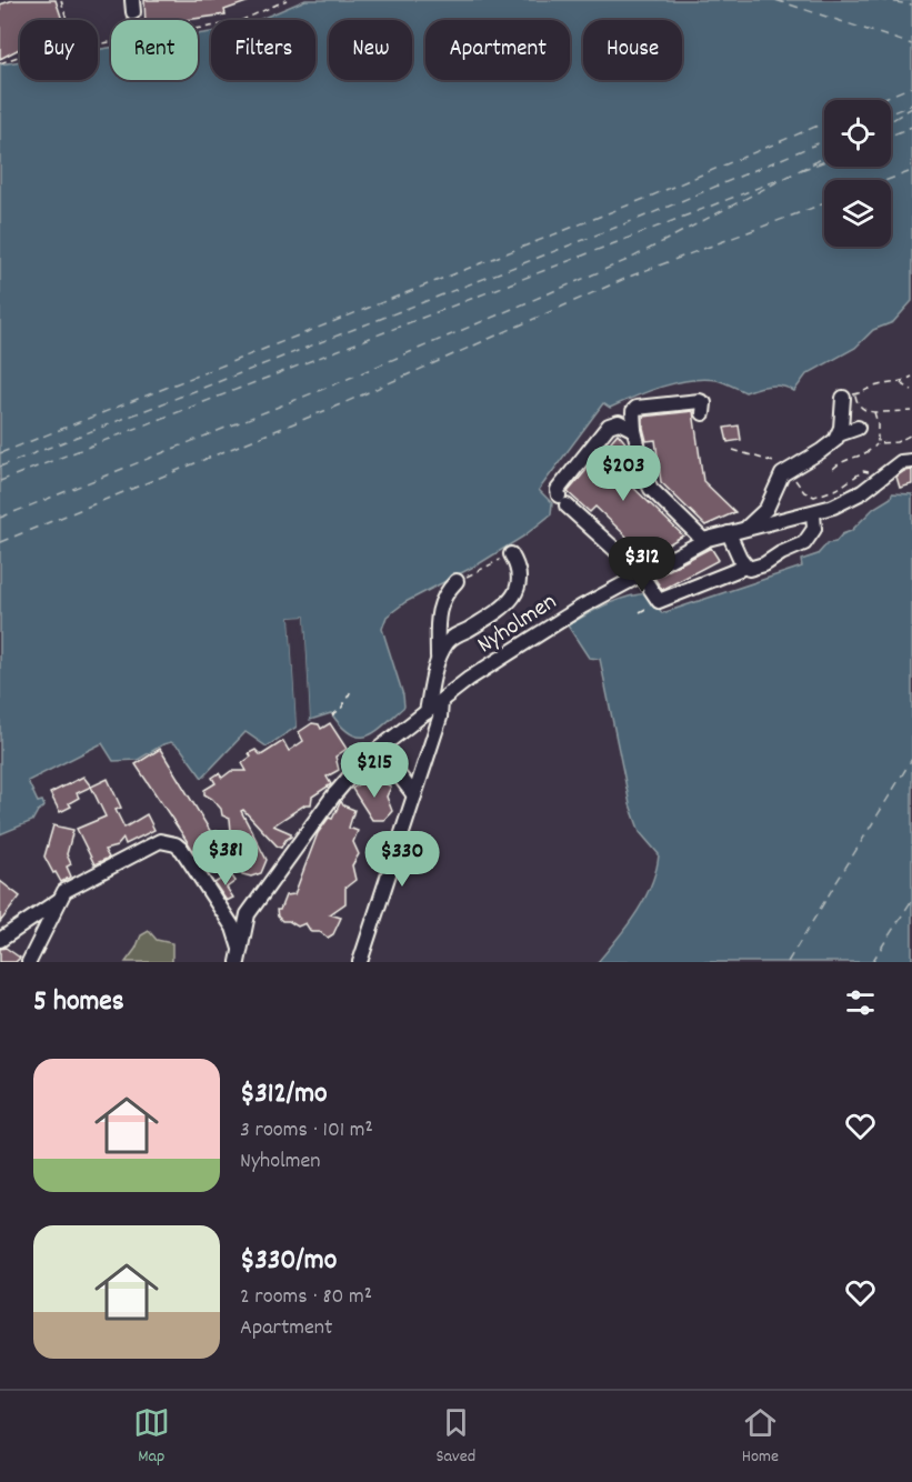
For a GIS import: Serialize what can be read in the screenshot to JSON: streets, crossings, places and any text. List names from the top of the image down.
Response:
{
  "streets": {
    "street": ["Nyholmen"]
  },
  "page": {
    "chip": [
      "Buy",
      "Rent",
      "Filters",
      "New",
      "Apartment",
      "House"
    ],
    "price": [
      "$203",
      "$312",
      "$215",
      "$381",
      "$330"
    ],
    "heading": "5 homes",
    "list": [
      {
        "name": "$312/mo",
        "note": "3 rooms · 101 m² · Nyholmen"
      },
      {
        "name": "$330/mo",
        "note": "2 rooms · 80 m² · Apartment"
      }
    ],
    "tabs": ["Map", "Saved", "Home"]
  }
}
